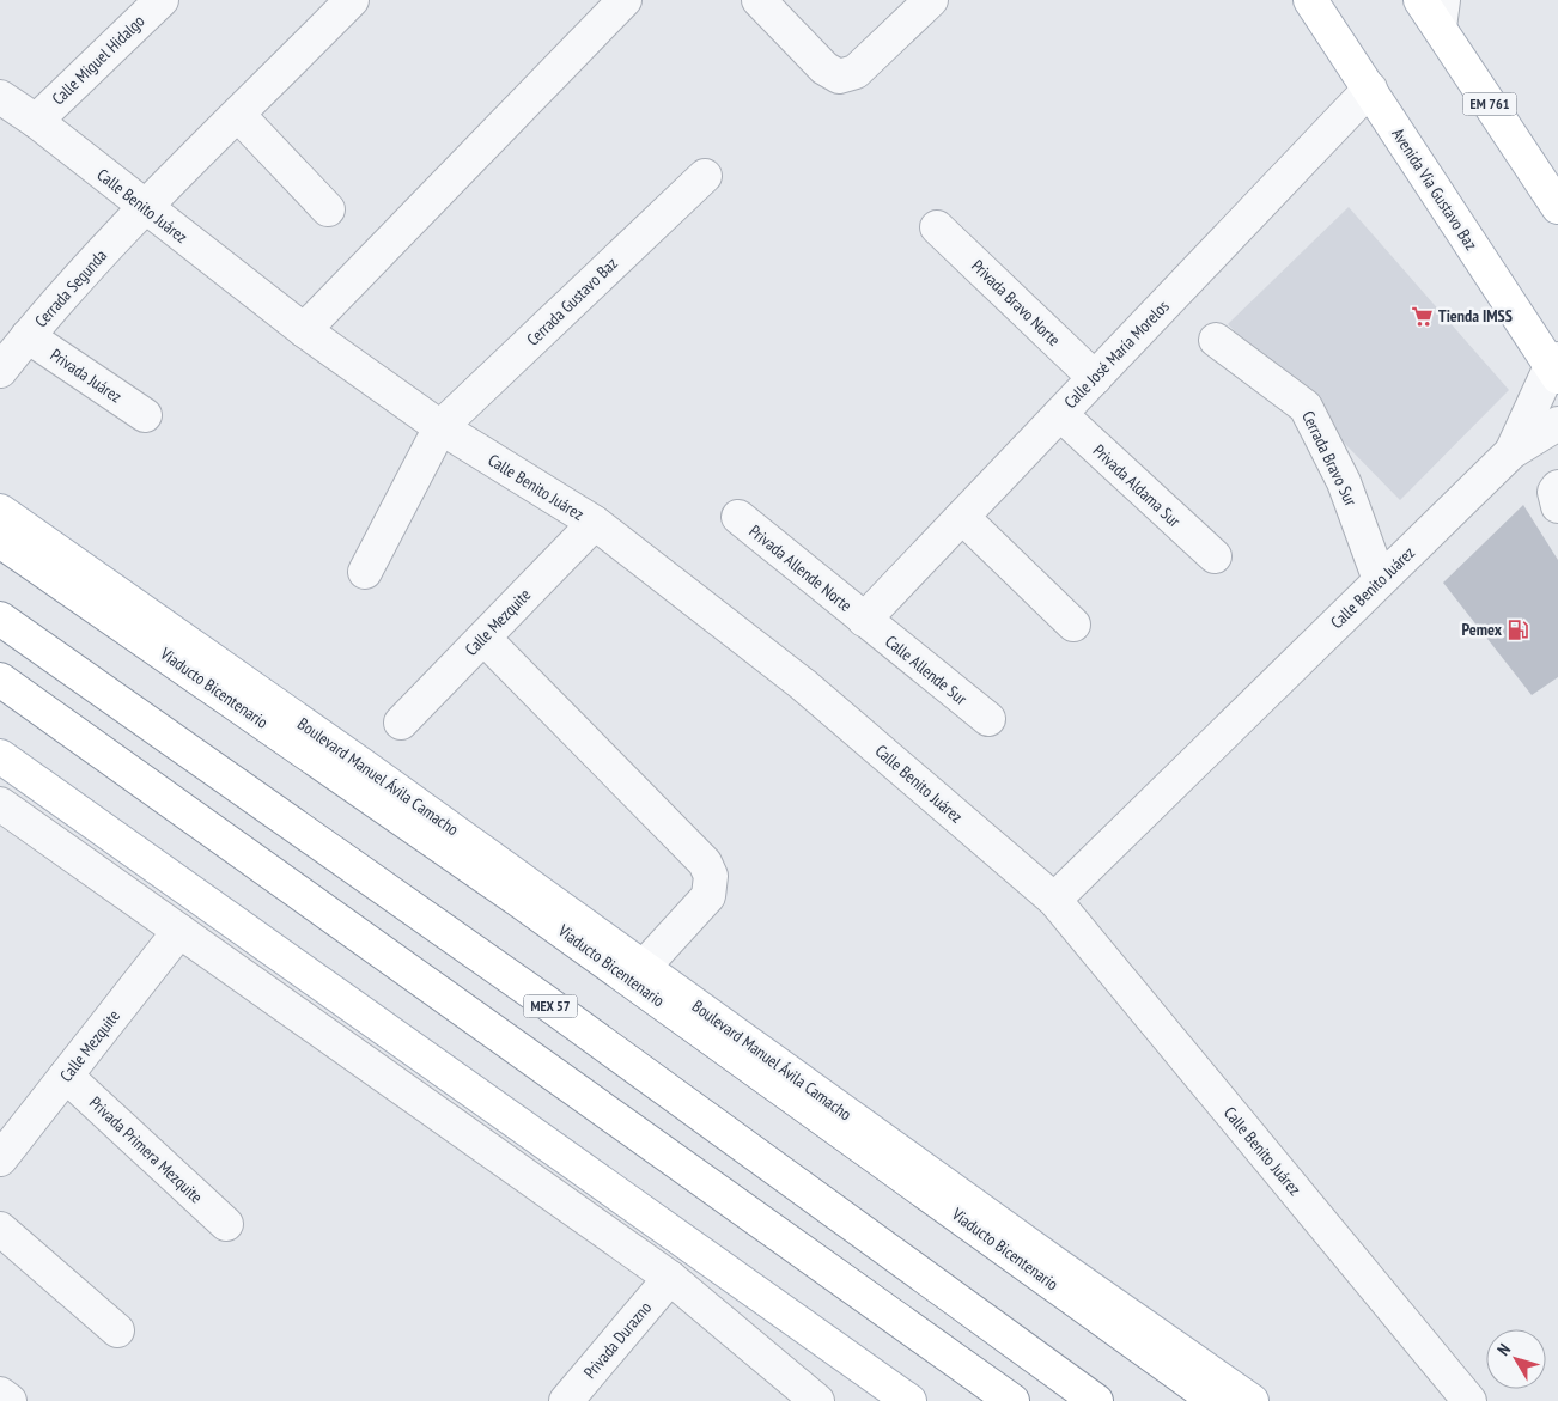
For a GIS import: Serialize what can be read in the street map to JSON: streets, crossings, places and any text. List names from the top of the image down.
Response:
{
  "streets": {
    "main road": [
      "EM 761",
      "Avenida Via Gustavo Baz",
      "Viaducto Bicentenario",
      "Boulevard Manuel Ávila Camacho",
      "MEX 57"
    ],
    "street": [
      "Calle Miguel Hidalgo",
      "Calle Benito Juárez",
      "Cerrada Segunda",
      "Cerrada Gustavo Baz",
      "Privada Bravo Norte",
      "Calle José María Morelos",
      "Privada Juárez",
      "Cerrada Bravo Sur",
      "Privada Aldama Sur",
      "Privada Allende Norte",
      "Calle Mezquite",
      "Calle Allende Sur",
      "Privada Primera Mezquite",
      "Privada Durazno"
    ]
  },
  "crossings": [
    ["Calle Miguel Hidalgo", "Calle Benito Juárez"],
    ["Avenida Via Gustavo Baz", "Calle Benito Juárez"],
    ["Avenida Via Gustavo Baz", "Calle José María Morelos"],
    ["Calle Benito Juárez", "Cerrada Segunda"],
    ["Calle Benito Juárez", "Cerrada Gustavo Baz"],
    ["Calle Benito Juárez", "Cerrada Bravo Sur"],
    ["Calle Benito Juárez", "Calle Mezquite"],
    ["Cerrada Segunda", "Privada Juárez"],
    ["Privada Bravo Norte", "Calle José María Morelos"],
    ["Calle José María Morelos", "Privada Aldama Sur"],
    ["Calle José María Morelos", "Privada Allende Norte"],
    ["Calle José María Morelos", "Calle Allende Sur"],
    ["Privada Allende Norte", "Calle Allende Sur"],
    ["Calle Mezquite", "Privada Primera Mezquite"]
  ],
  "places": {
    "supermarket": ["Tienda IMSS"],
    "fuel station": ["Pemex"]
  },
  "north": "top left"
}
